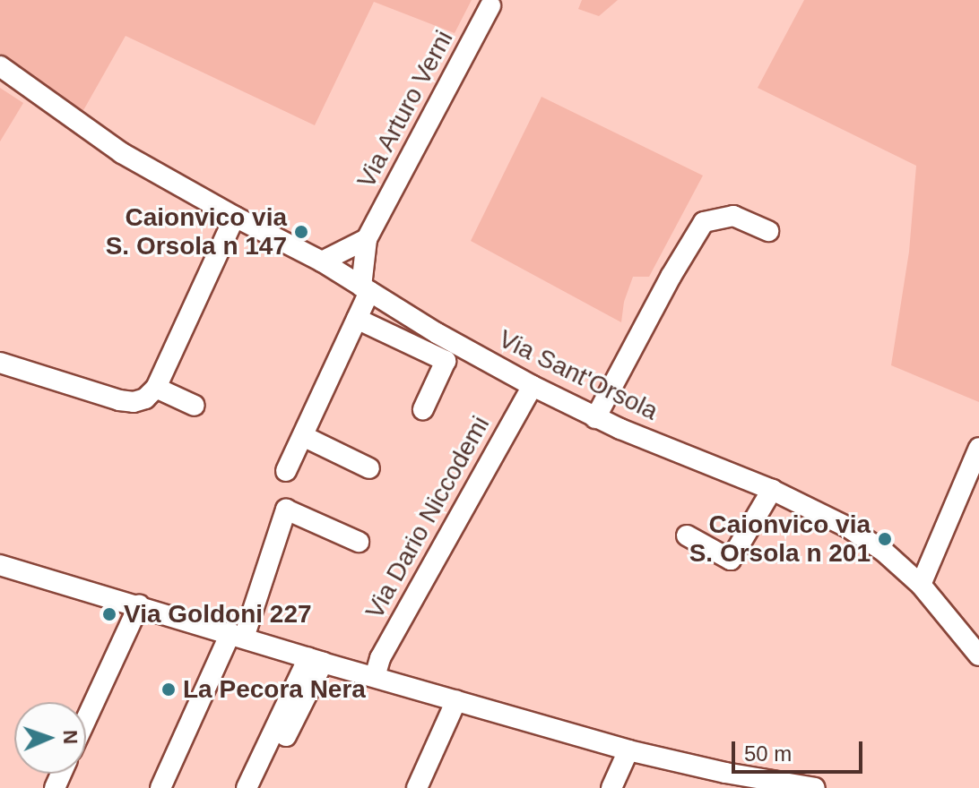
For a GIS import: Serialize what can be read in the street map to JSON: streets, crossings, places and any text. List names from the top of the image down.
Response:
{
  "streets": {
    "street": ["Via Arturo Verni", "Via Sant'Orsola", "Via Dario Niccodemi"]
  },
  "crossings": [
    ["Via Arturo Verni", "Via Sant'Orsola"],
    ["Via Sant'Orsola", "Via Dario Niccodemi"]
  ],
  "places": [
    "Caionvico via S. Orsola n 147",
    "Caionvico via S. Orsola n 201",
    "Via Goldoni 227",
    "La Pecora Nera"
  ],
  "scale_bar": "50 m",
  "north": "right"
}
